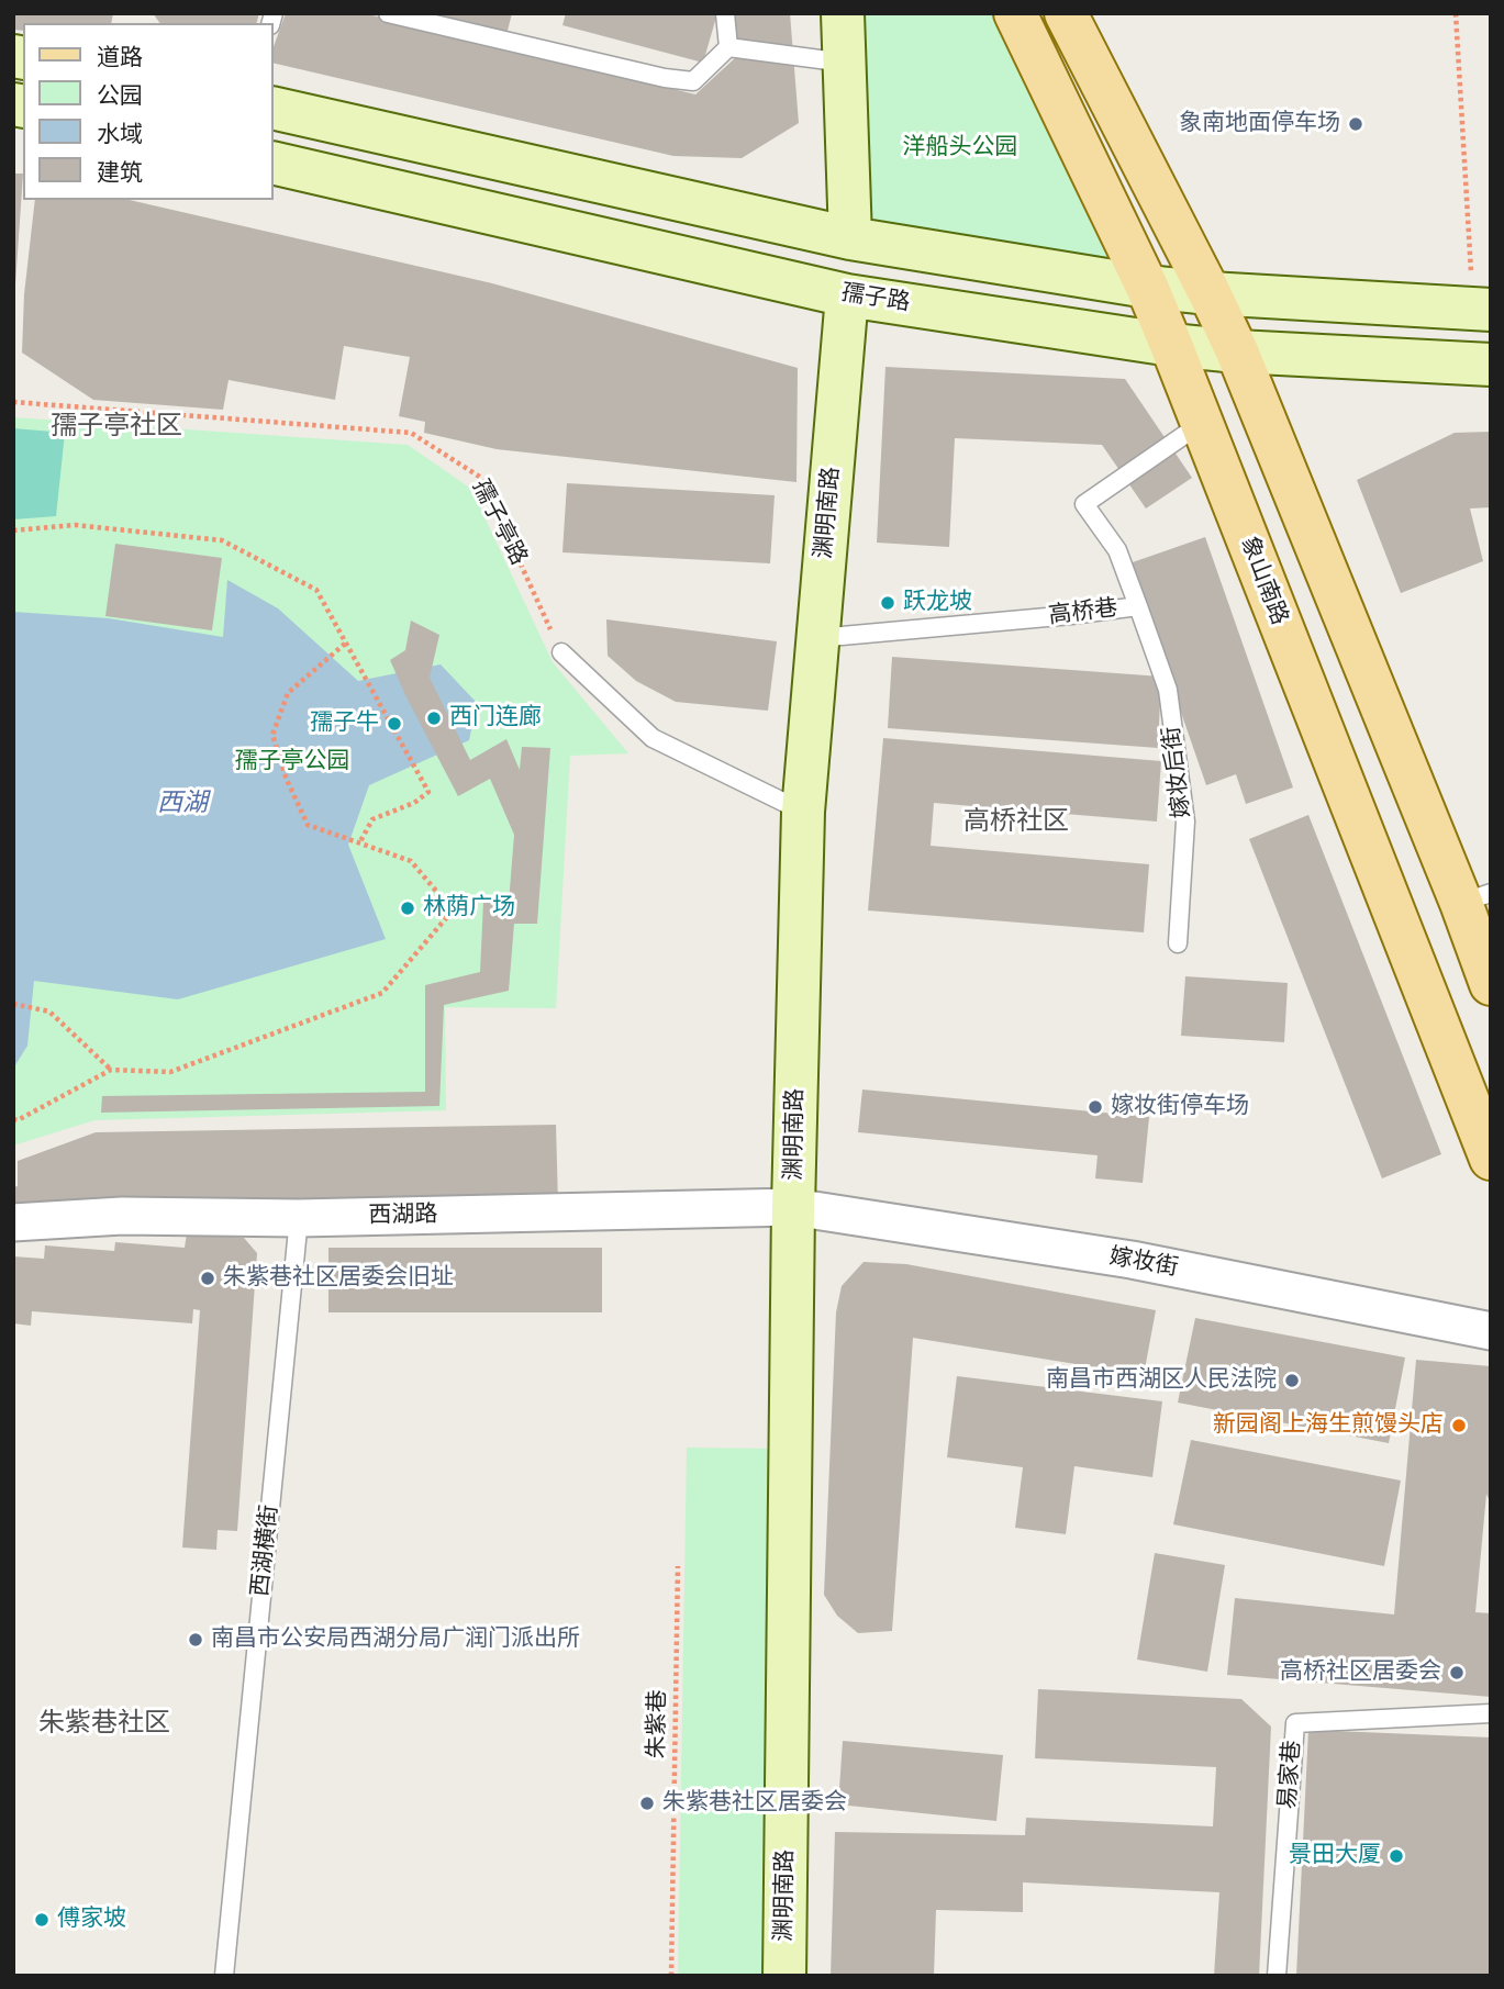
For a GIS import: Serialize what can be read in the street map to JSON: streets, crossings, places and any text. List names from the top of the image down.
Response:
{
  "streets": {
    "main road": ["孺子路", "渊明南路", "象山南路"],
    "street": ["西湖路", "嫁妆街"],
    "lane": [
      "高桥巷",
      "嫁妆后街",
      "西湖横街",
      "易家巷"
    ],
    "path": ["孺子亭路", "朱紫巷"]
  },
  "crossings": [
    ["孺子路", "渊明南路"],
    ["孺子路", "象山南路"],
    ["渊明南路", "高桥巷"],
    ["渊明南路", "西湖路"],
    ["渊明南路", "嫁妆街"],
    ["象山南路", "高桥巷"],
    ["高桥巷", "嫁妆后街"],
    ["西湖路", "嫁妆街"],
    ["西湖路", "西湖横街"]
  ],
  "districts": ["孺子亭社区", "高桥社区", "朱紫巷社区"],
  "water": ["西湖"],
  "parks": ["洋船头公园", "孺子亭公园"],
  "places": [
    "象南地面停车场",
    "跃龙坡",
    "西门连廊",
    "孺子牛",
    "林荫广场",
    "嫁妆街停车场",
    "朱紫巷社区居委会旧址",
    "南昌市西湖区人民法院",
    "新园阁上海生煎馒头店",
    "南昌市公安局西湖分局广润门派出所",
    "高桥社区居委会",
    "朱紫巷社区居委会",
    "景田大厦",
    "傅家坡"
  ],
  "legend": [
    "道路",
    "公园",
    "水域",
    "建筑"
  ]
}
